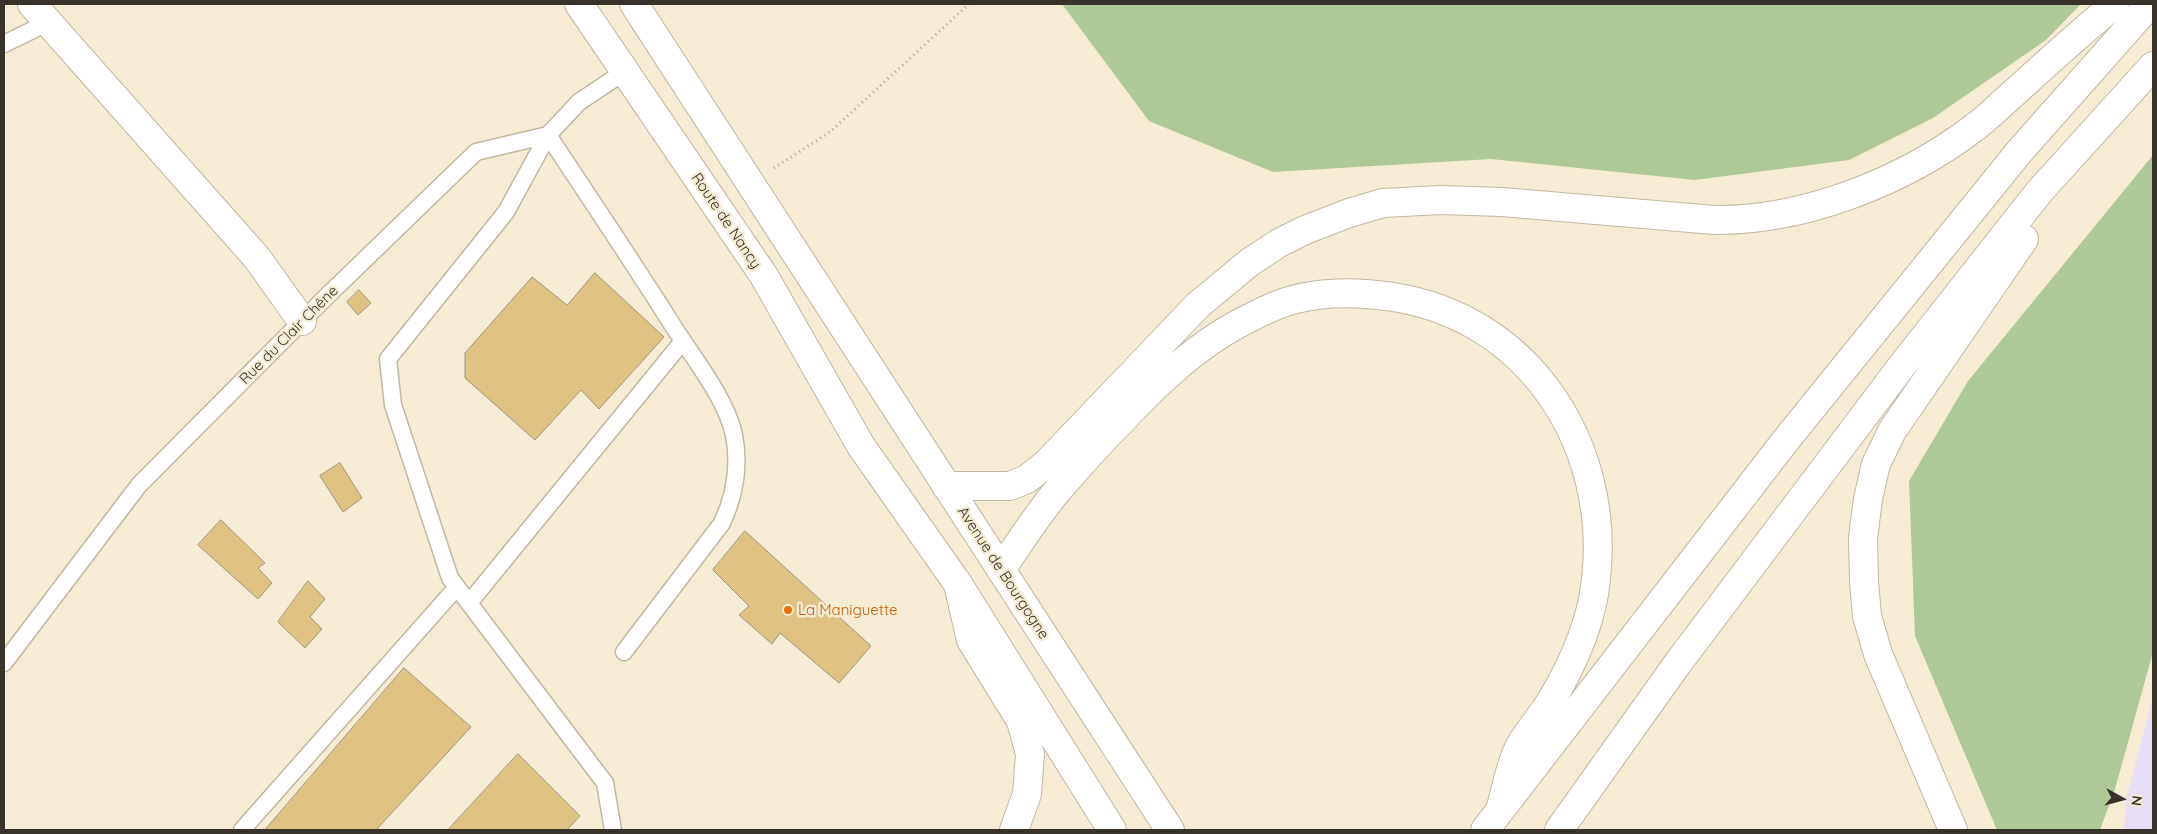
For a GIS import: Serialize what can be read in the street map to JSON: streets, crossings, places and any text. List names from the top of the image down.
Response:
{
  "streets": {
    "main road": ["Route de Nancy", "Avenue de Bourgogne"],
    "lane": ["Rue du Clair Chêne"]
  },
  "places": ["La Maniguette"],
  "north": "right"
}
